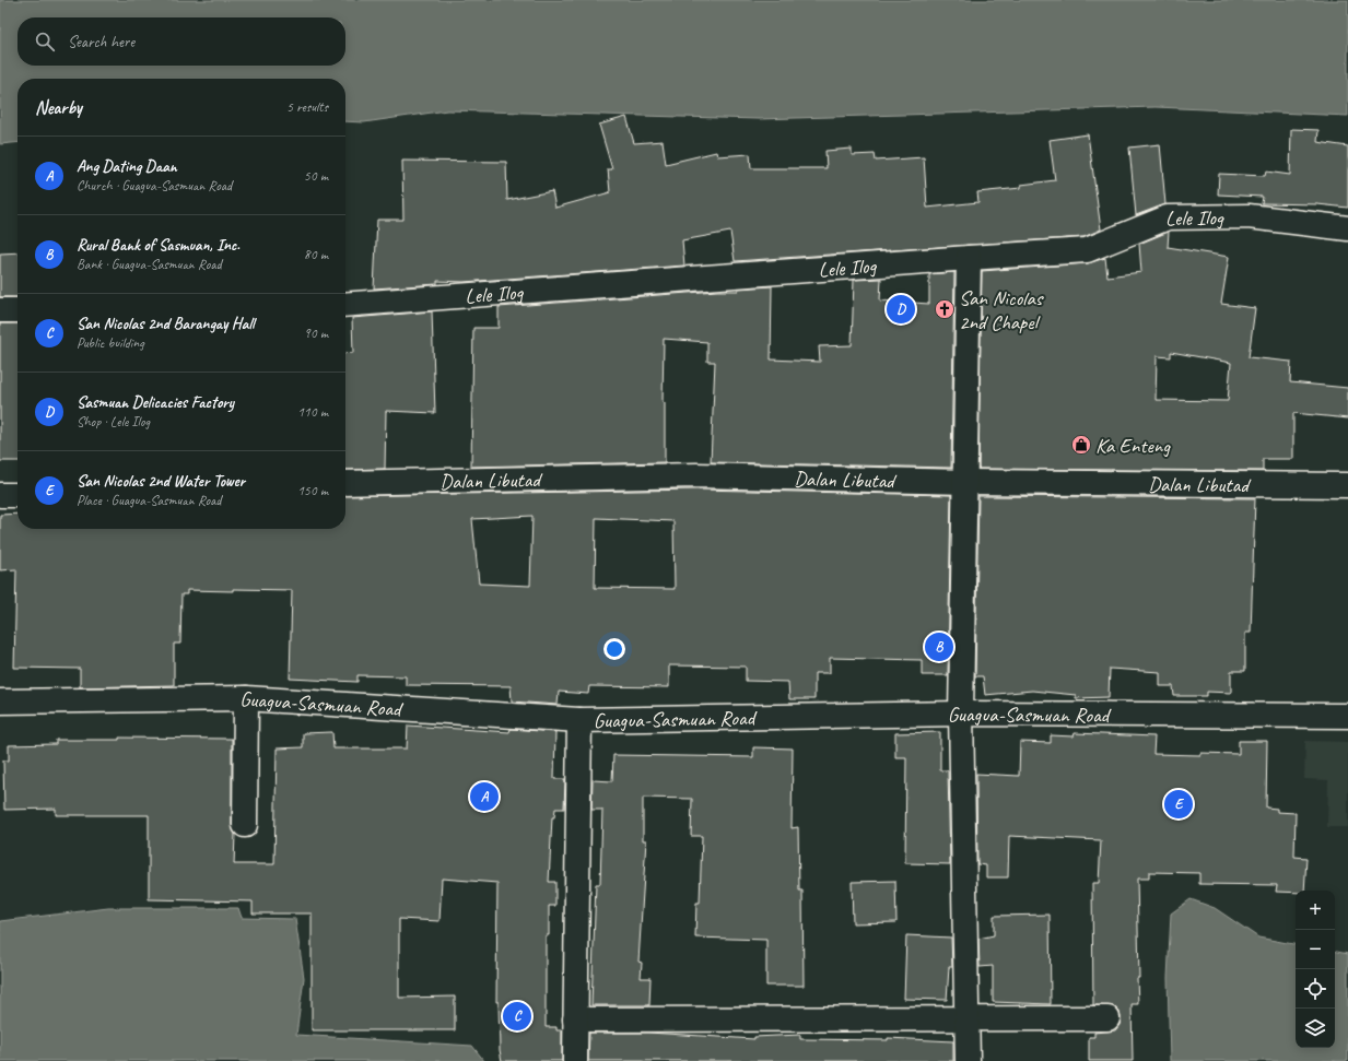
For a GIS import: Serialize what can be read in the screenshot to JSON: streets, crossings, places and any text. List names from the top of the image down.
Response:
{
  "streets": {
    "street": ["Lele Ilog", "Dalan Libutad", "Guagua-Sasmuan Road"]
  },
  "places": {
    "church": ["San Nicolas 2nd Chapel"],
    "shop": ["Ka Enteng"]
  },
  "page": {
    "search": "Search here",
    "heading": ["Nearby", "5 results"],
    "list": [
      {
        "mark": "A",
        "name": "Ang Dating Daan",
        "note": "Church · Guagua-Sasmuan Road",
        "value": "50 m"
      },
      {
        "mark": "B",
        "name": "Rural Bank of Sasmuan, Inc.",
        "note": "Bank · Guagua-Sasmuan Road",
        "value": "80 m"
      },
      {
        "mark": "C",
        "name": "San Nicolas 2nd Barangay Hall",
        "note": "Public building",
        "value": "90 m"
      },
      {
        "mark": "D",
        "name": "Sasmuan Delicacies Factory",
        "note": "Shop · Lele Ilog",
        "value": "110 m"
      },
      {
        "mark": "E",
        "name": "San Nicolas 2nd Water Tower",
        "note": "Place · Guagua-Sasmuan Road",
        "value": "150 m"
      }
    ],
    "pins": [
      "D",
      "B",
      "A",
      "E",
      "C"
    ],
    "map_buttons": ["+", "−"]
  }
}
